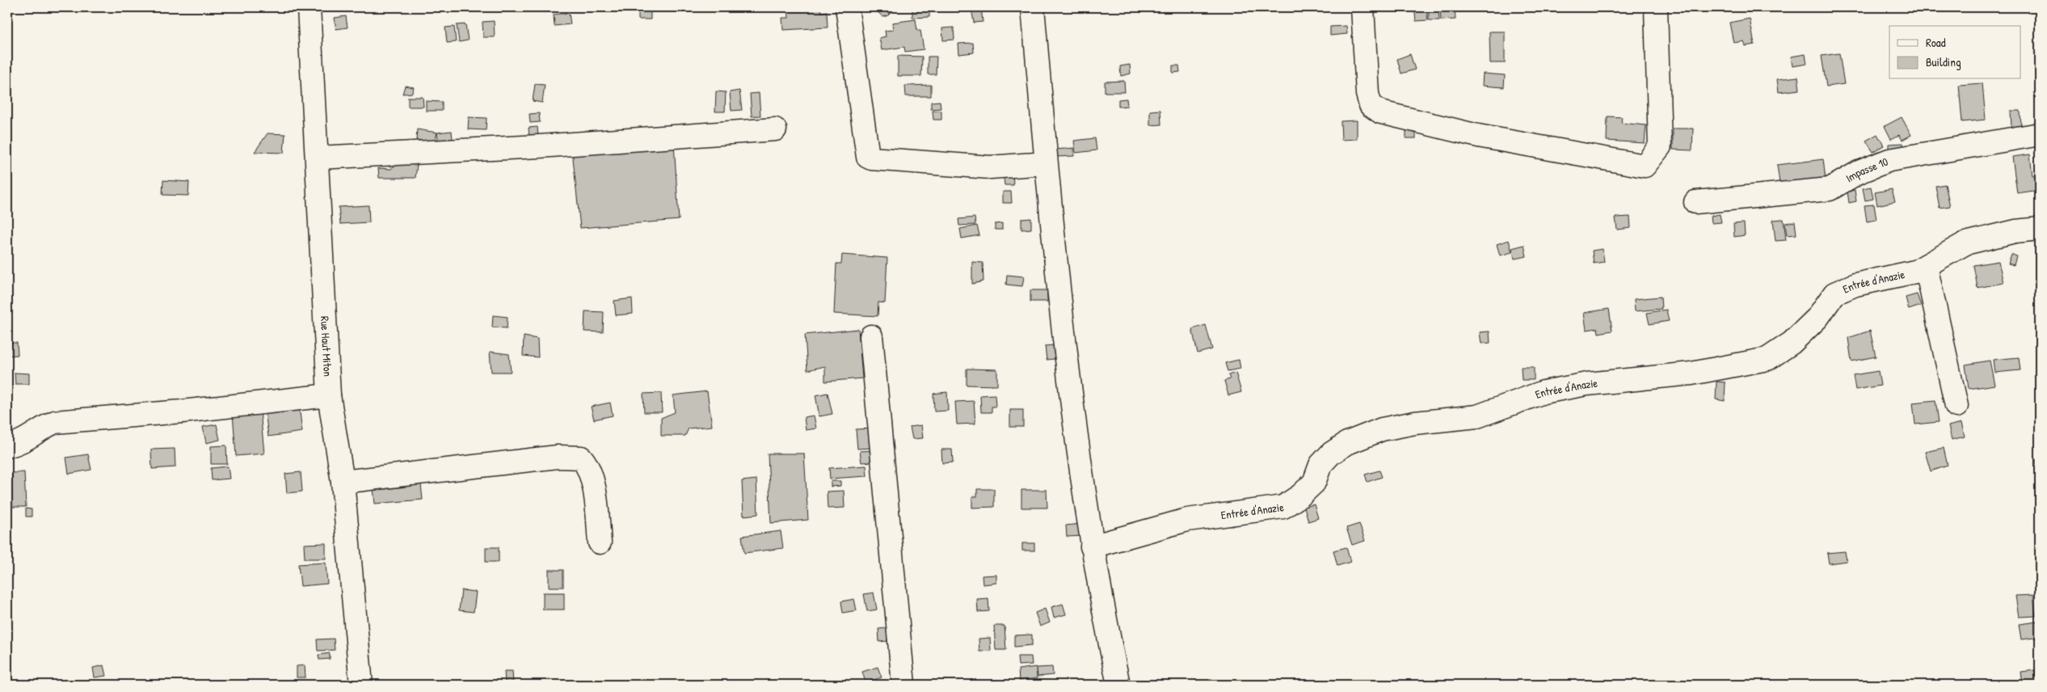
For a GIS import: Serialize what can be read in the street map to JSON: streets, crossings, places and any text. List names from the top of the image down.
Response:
{
  "streets": {
    "street": ["Impasse 10", "Entrée d'Anazie", "Rue Haut Miton"]
  },
  "legend": ["Road", "Building"]
}
